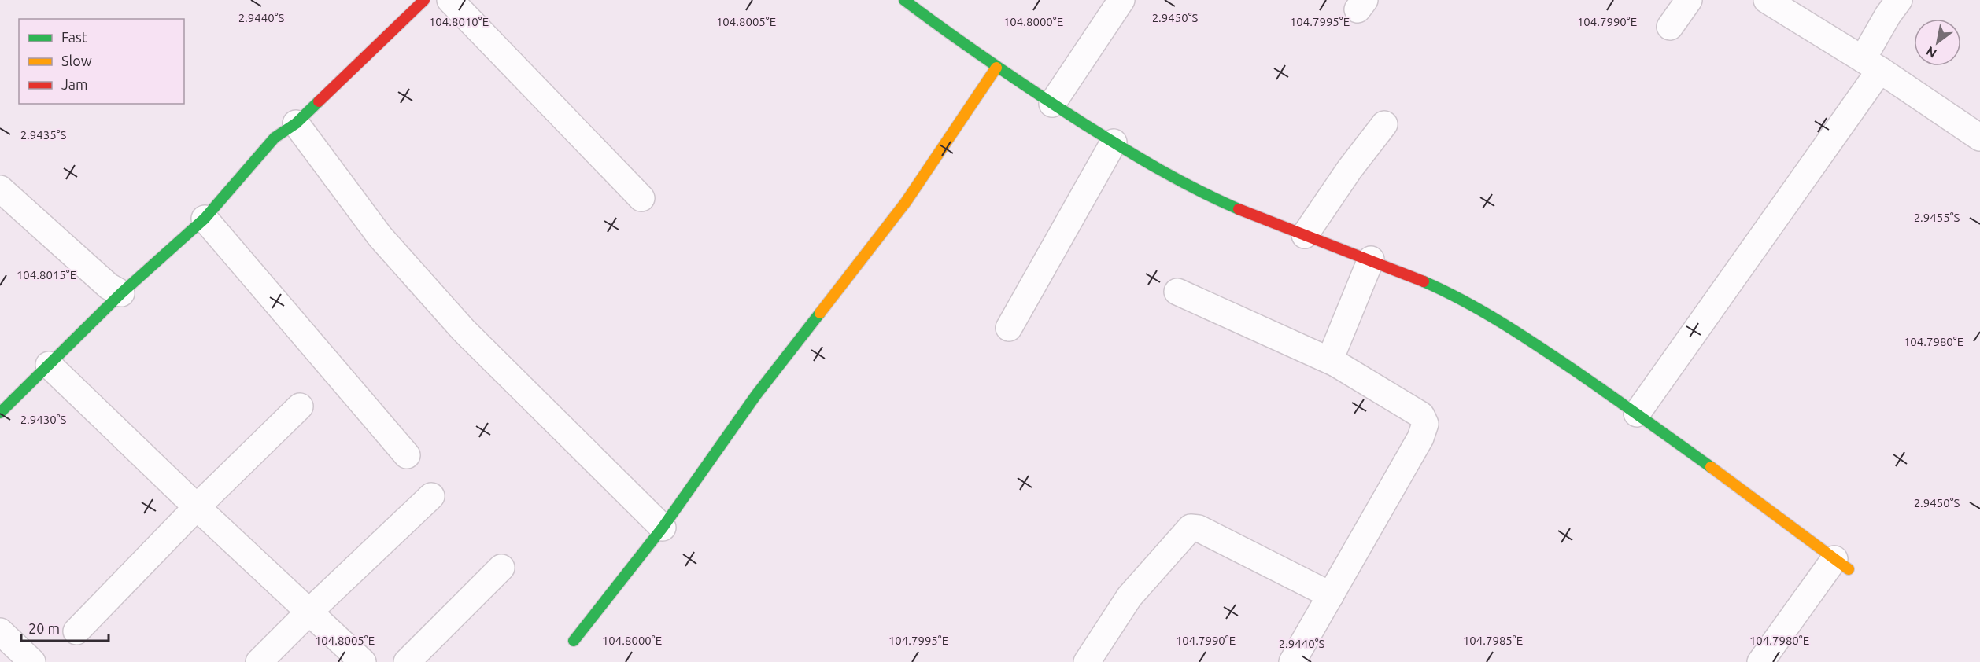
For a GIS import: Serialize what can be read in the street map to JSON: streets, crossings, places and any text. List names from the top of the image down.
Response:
{
  "legend": ["Fast", "Slow", "Jam"],
  "scale_bar": "20 m",
  "north": "bottom left",
  "coordinates": [
    "2.9440°S",
    "2.9450°S",
    "104.8010°E",
    "104.8005°E",
    "104.8000°E",
    "104.7995°E",
    "104.7990°E",
    "2.9435°S",
    "2.9455°S",
    "104.8015°E",
    "104.7980°E",
    "2.9430°S",
    "104.7985°E"
  ]
}
